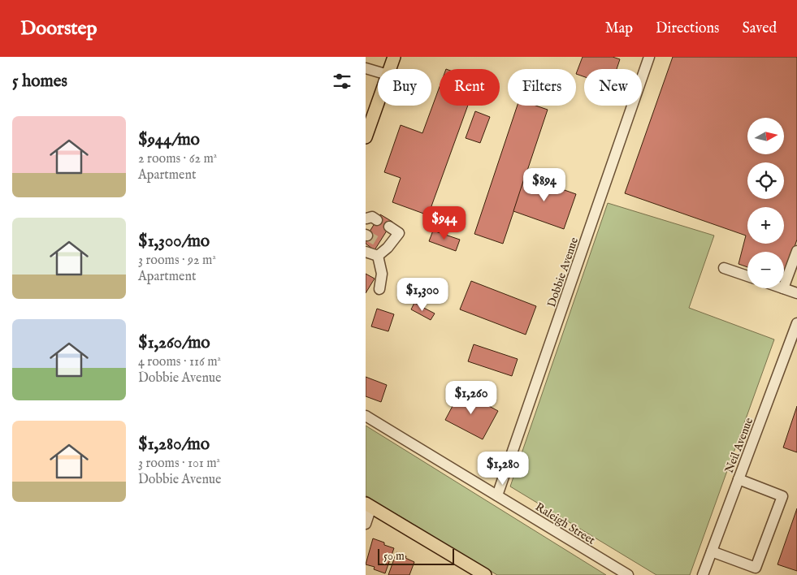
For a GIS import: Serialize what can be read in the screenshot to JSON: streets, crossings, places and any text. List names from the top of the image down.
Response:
{
  "streets": {
    "street": ["Dobbie Avenue", "Neil Avenue", "Raleigh Street"]
  },
  "crossings": [
    ["Dobbie Avenue", "Raleigh Street"]
  ],
  "scale_bar": "50 m",
  "north": "right",
  "page": {
    "header": "Doorstep",
    "nav": ["Map", "Directions", "Saved"],
    "heading": "5 homes",
    "chip": [
      "Buy",
      "Rent",
      "Filters",
      "New"
    ],
    "list": [
      {
        "name": "$944/mo",
        "note": "2 rooms · 62 m² · Apartment"
      },
      {
        "name": "$1,300/mo",
        "note": "3 rooms · 92 m² · Apartment"
      },
      {
        "name": "$1,260/mo",
        "note": "4 rooms · 116 m² · Dobbie Avenue"
      },
      {
        "name": "$1,280/mo",
        "note": "3 rooms · 101 m² · Dobbie Avenue"
      }
    ],
    "map_buttons": ["+", "−"],
    "price": [
      "$894",
      "$944",
      "$1,300",
      "$1,260",
      "$1,280"
    ],
    "scale": "50 m"
  }
}
